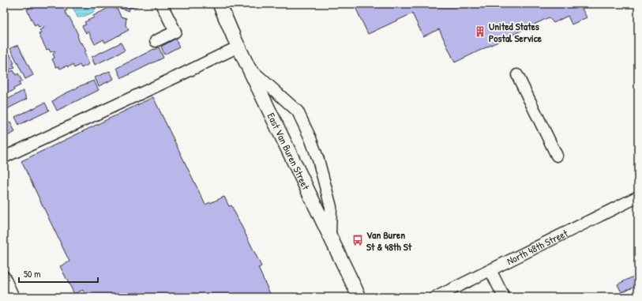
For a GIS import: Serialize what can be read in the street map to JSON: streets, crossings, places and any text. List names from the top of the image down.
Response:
{
  "streets": {
    "main road": ["East Van Buren Street"],
    "street": ["North 48th Street"]
  },
  "places": {
    "building": ["United States Postal Service"],
    "bus stop": ["Van Buren St & 48th St"]
  },
  "scale_bar": "50 m"
}
